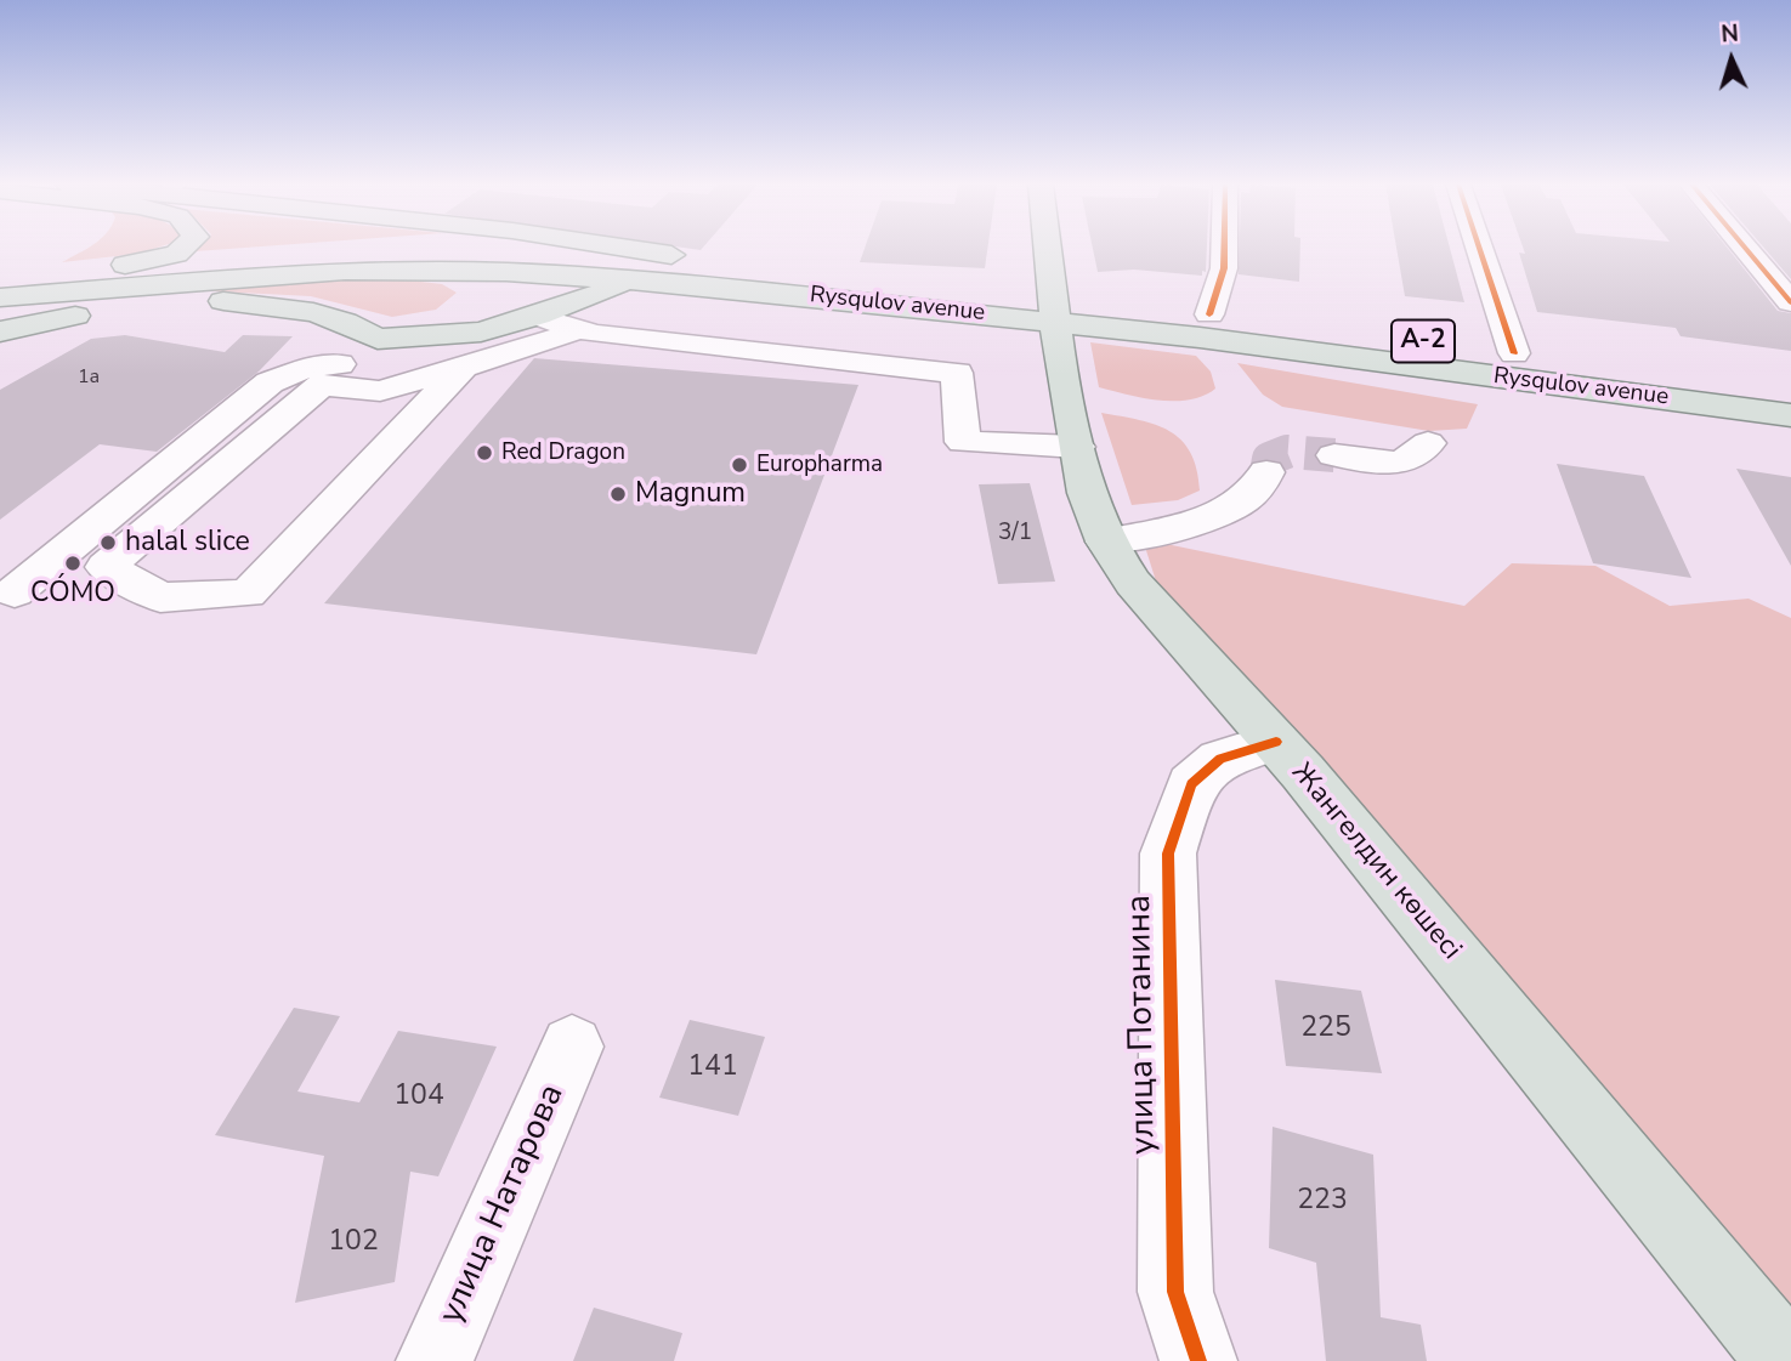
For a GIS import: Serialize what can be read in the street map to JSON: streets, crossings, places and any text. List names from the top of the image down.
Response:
{
  "streets": {
    "main road": ["Rysqulov avenue", "A-2", "Жангелдин көшесі"],
    "street": ["улица Потанина", "улица Натарова"]
  },
  "crossings": [
    ["Rysqulov avenue", "Жангелдин көшесі"],
    ["Жангелдин көшесі", "улица Потанина"]
  ],
  "places": [
    "Red Dragon",
    "Europharma",
    "Magnum",
    "halal slice",
    "CÓMO"
  ],
  "house_numbers": [
    "1а",
    "3/1",
    "225",
    "141",
    "104",
    "223",
    "102"
  ],
  "north": "top"
}
